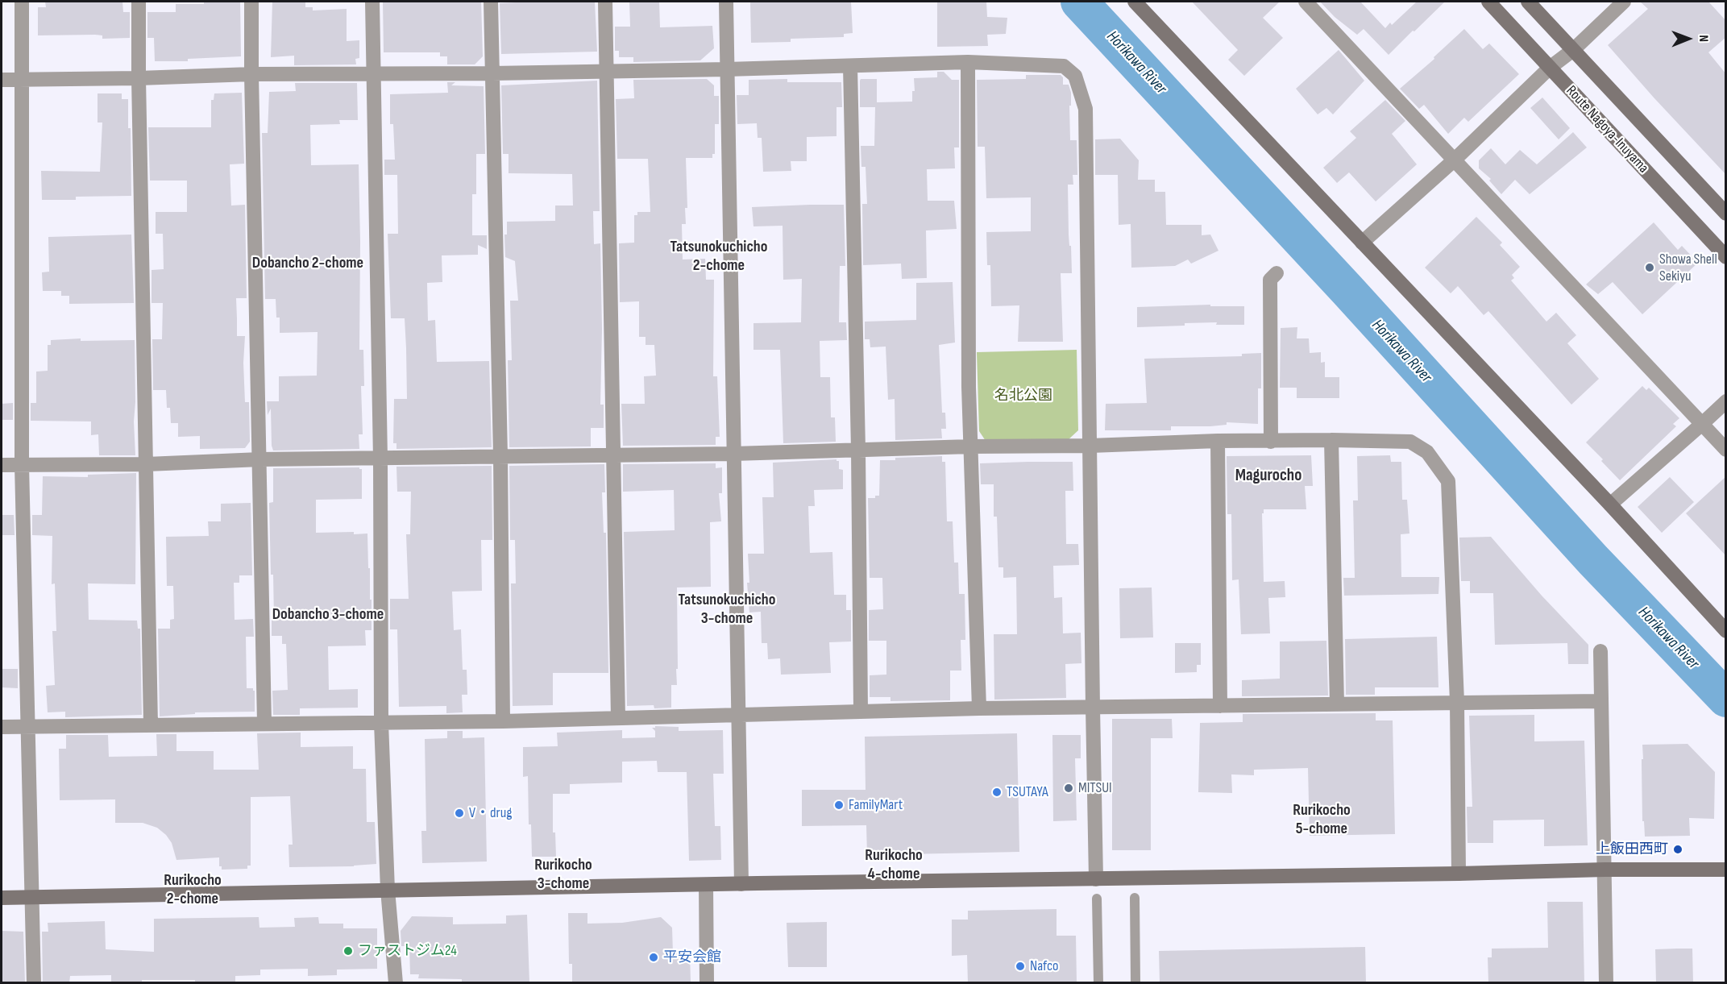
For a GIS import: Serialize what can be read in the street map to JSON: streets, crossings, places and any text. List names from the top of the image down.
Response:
{
  "streets": {
    "street": ["Route Nagoya-Inuyama"]
  },
  "districts": [
    "Tatsunokuchicho 2-chome",
    "Dobancho 2-chome",
    "Magurocho",
    "Tatsunokuchicho 3-chome",
    "Dobancho 3-chome",
    "Rurikocho 5-chome",
    "Rurikocho 4-chome",
    "Rurikocho 3-chome",
    "Rurikocho 2-chome"
  ],
  "water": ["Horikawa River"],
  "parks": ["名北公園"],
  "places": [
    "Showa Shell Sekiyu",
    "MITSUI",
    "TSUTAYA",
    "FamilyMart",
    "V・drug",
    "上飯田西町",
    "ファストジム24",
    "平安会館",
    "Nafco"
  ],
  "north": "right"
}
